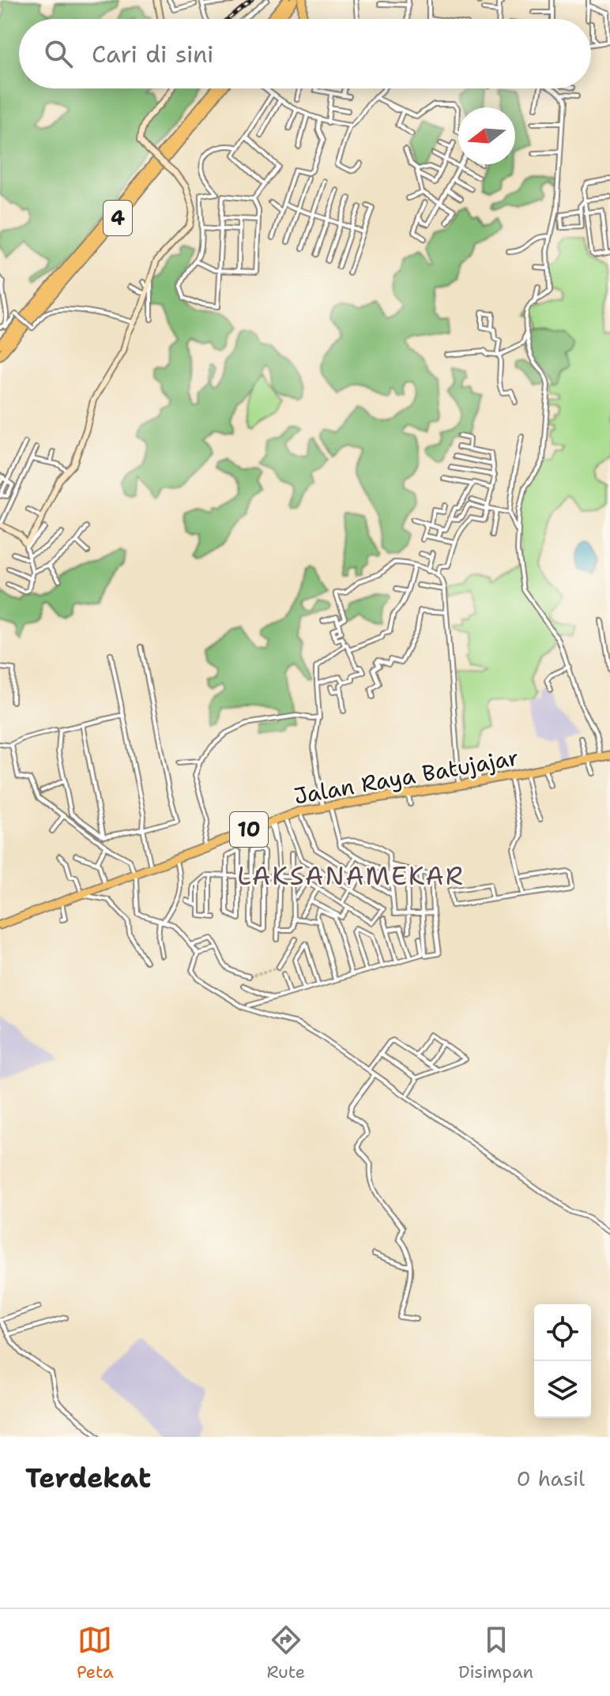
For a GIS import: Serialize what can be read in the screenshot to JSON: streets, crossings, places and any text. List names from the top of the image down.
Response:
{
  "streets": {
    "highway": ["4", "Jalan Raya Batujajar", "10"]
  },
  "districts": ["LAKSANAMEKAR"],
  "north": "left",
  "page": {
    "search": "Cari di sini",
    "heading": ["Terdekat", "0 hasil"],
    "nav": ["Peta", "Rute", "Disimpan"]
  }
}
